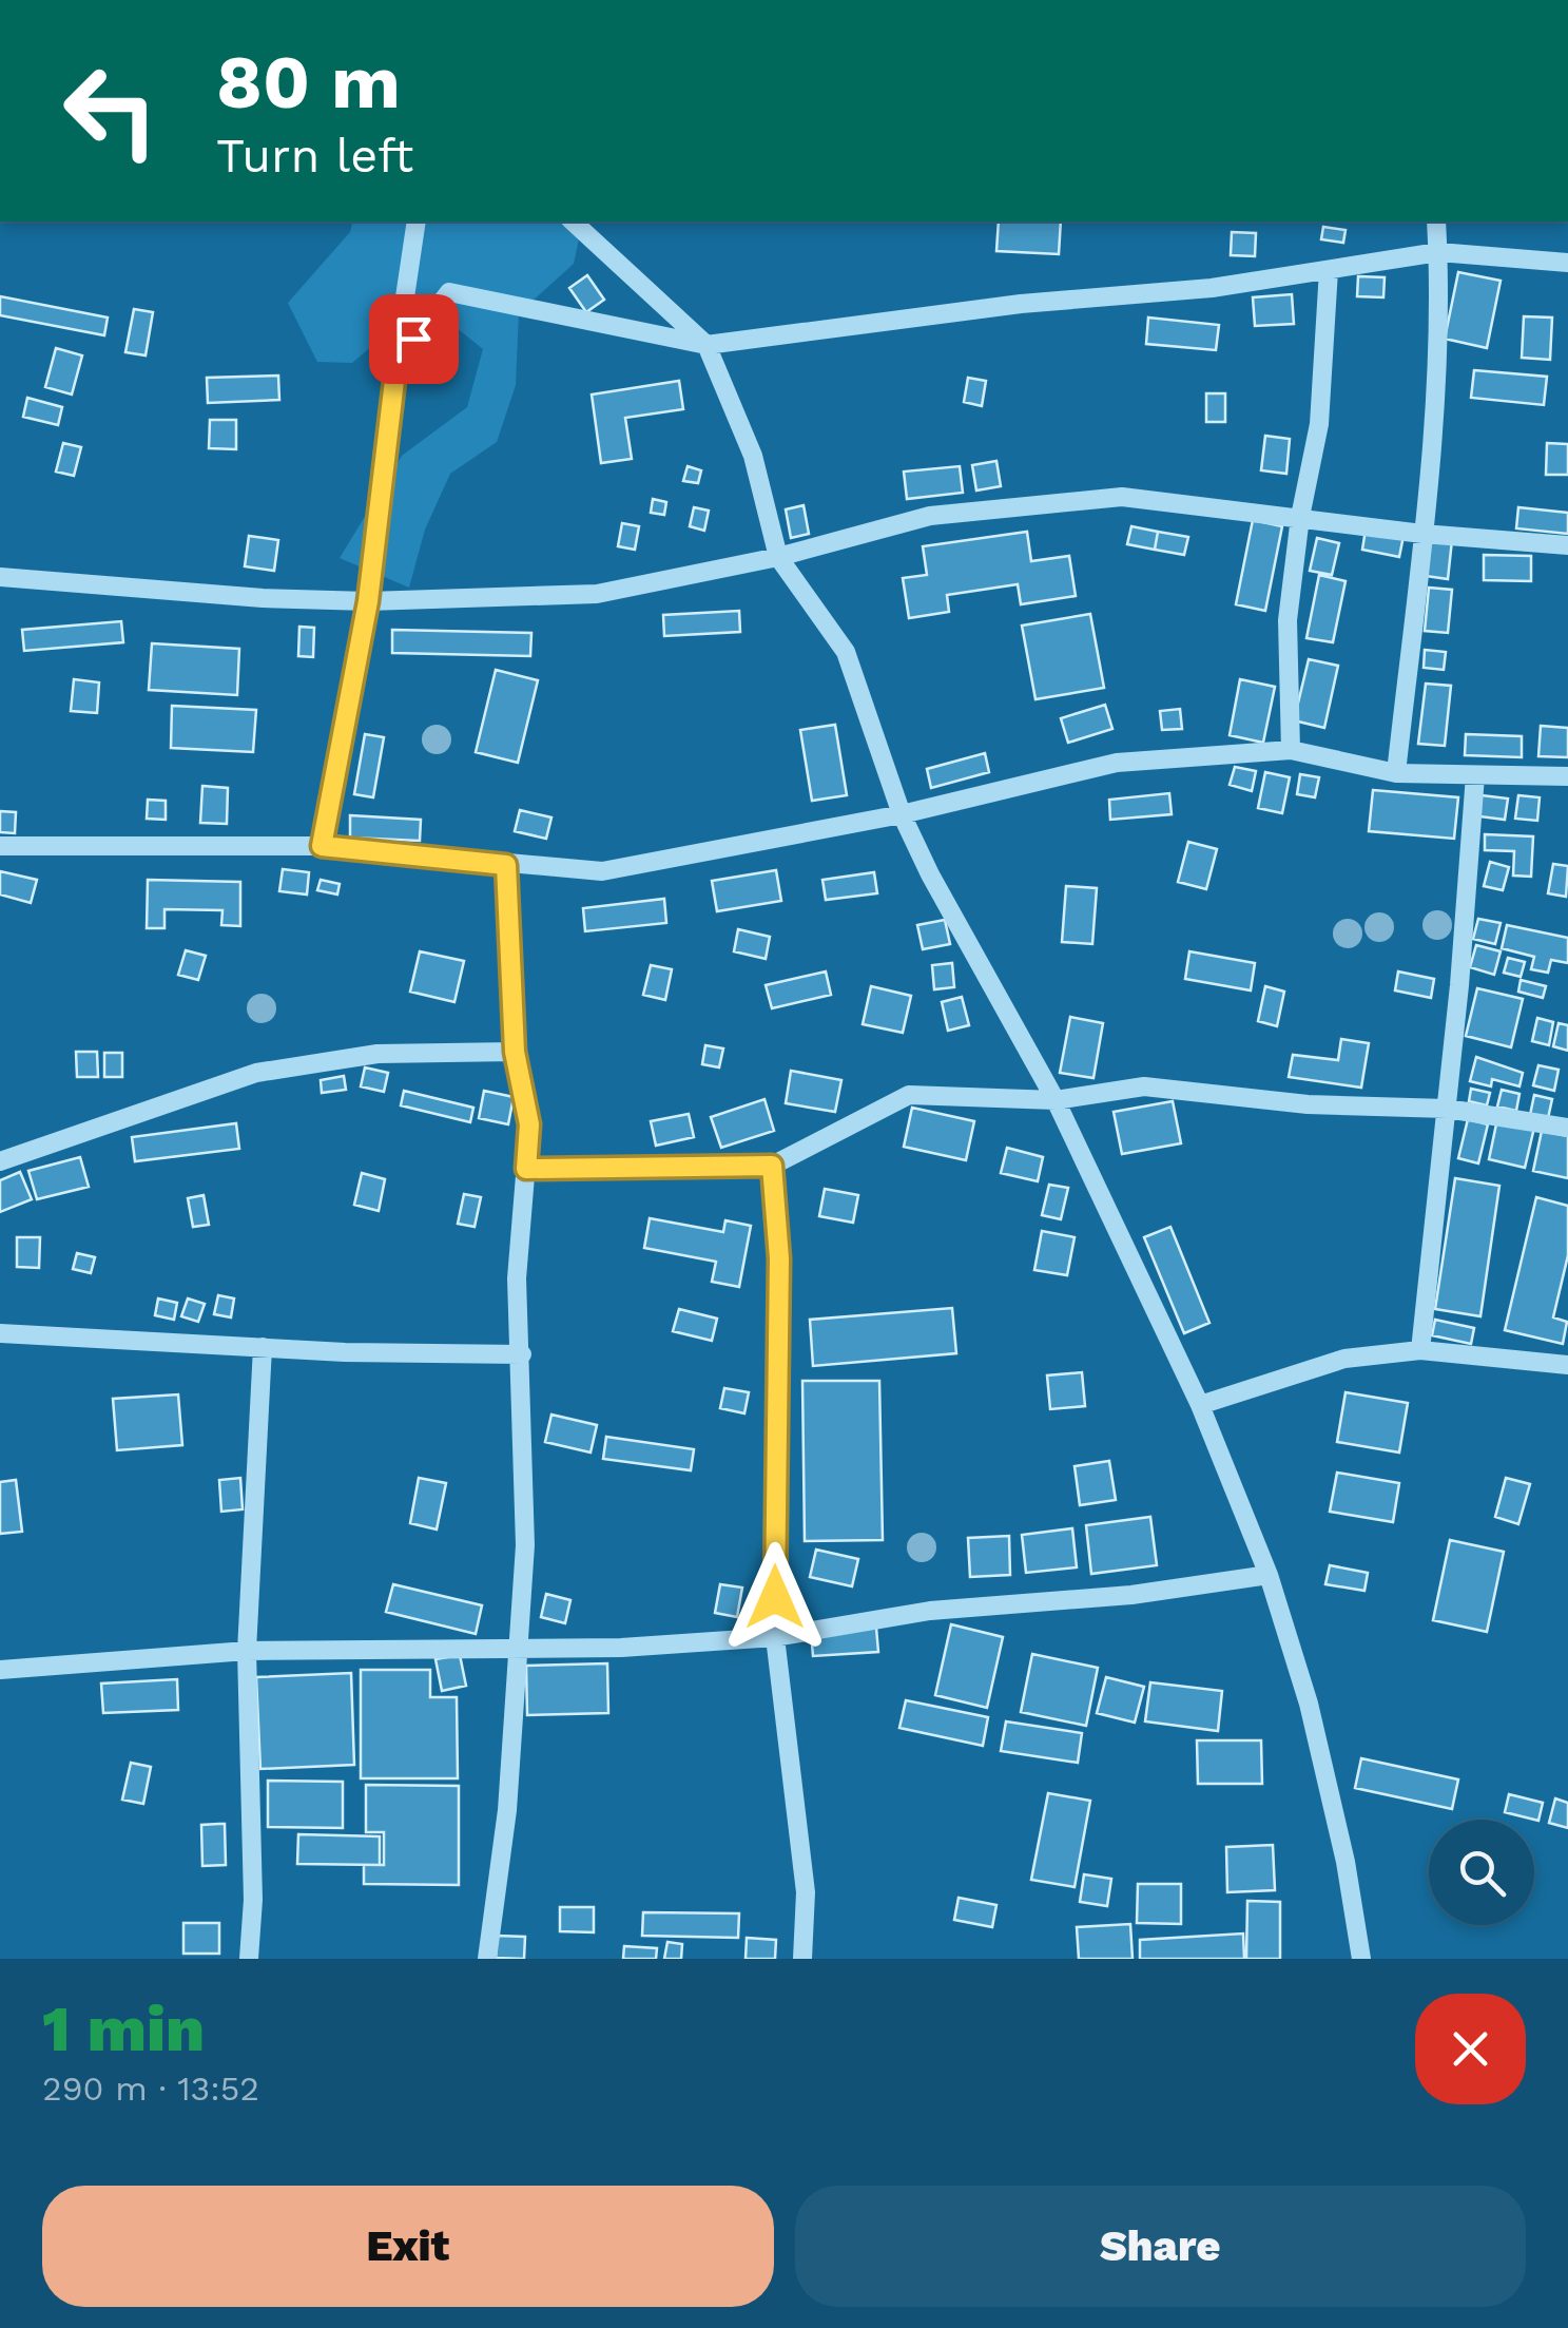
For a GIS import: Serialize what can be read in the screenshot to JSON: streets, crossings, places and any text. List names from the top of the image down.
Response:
{
  "page": {
    "turn": ["80 m", "Turn left"],
    "heading": ["1 min", "290 m · 13:52"],
    "buttons": ["Exit", "Share"]
  }
}
